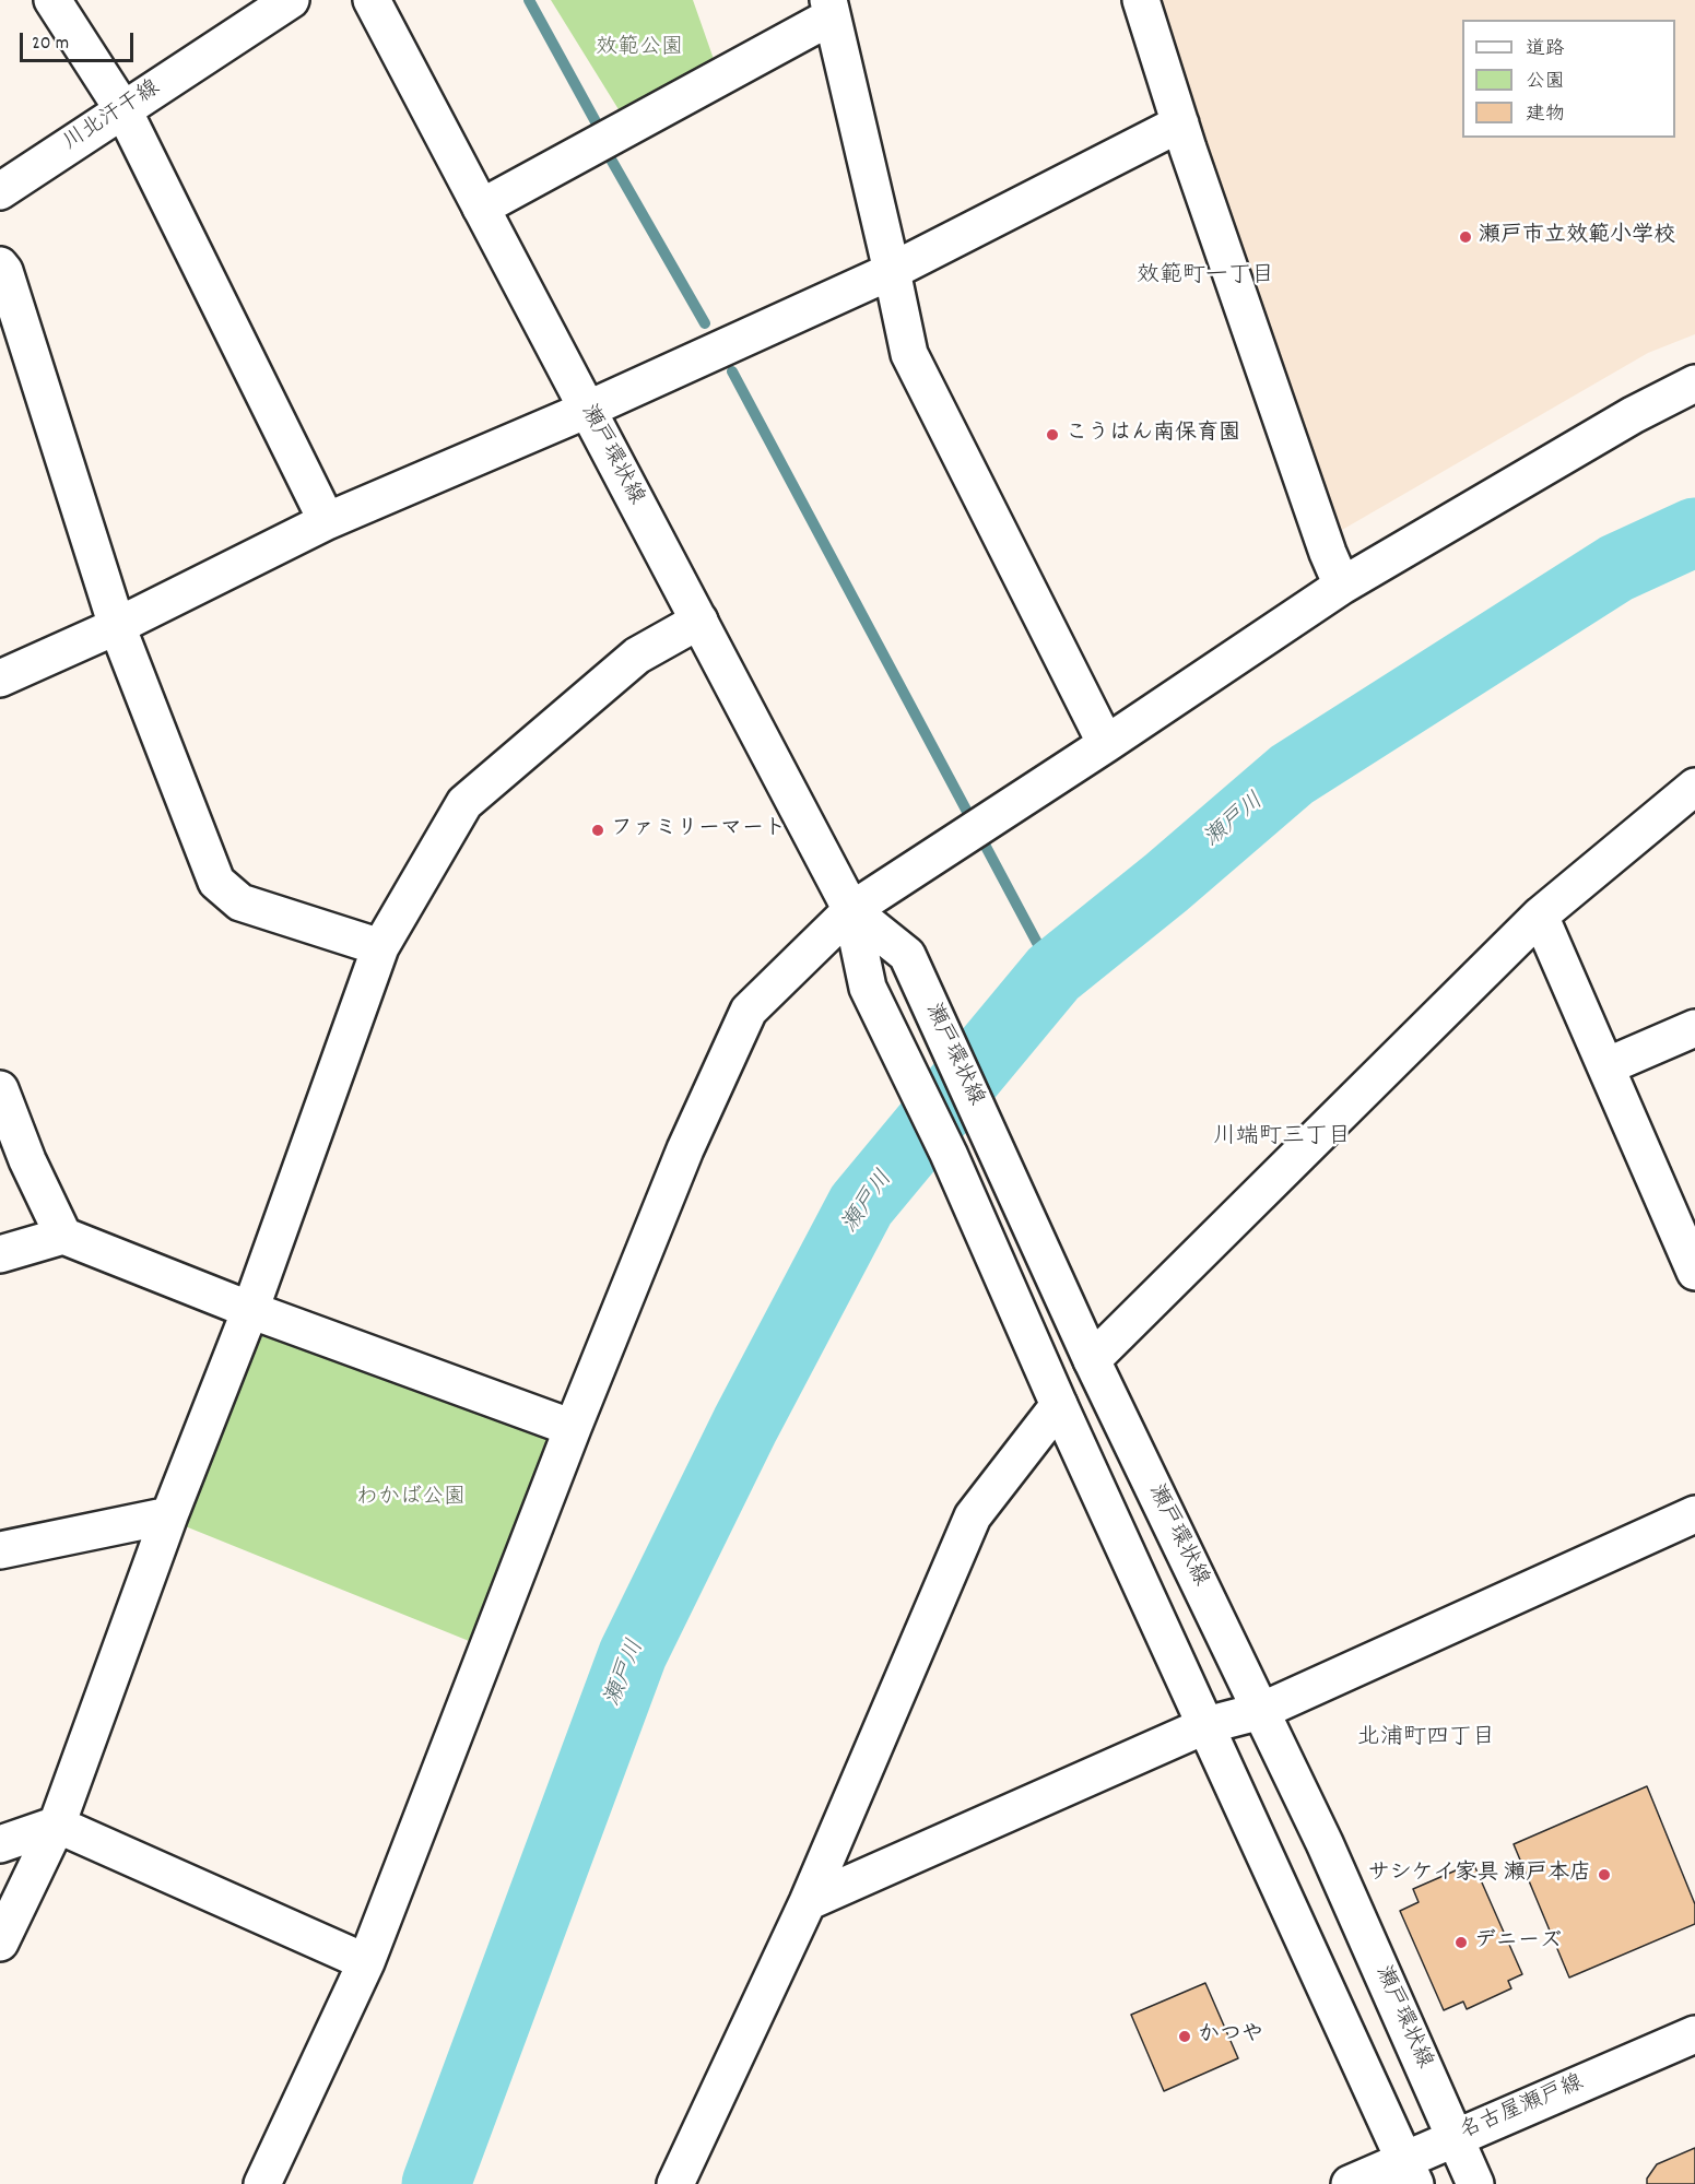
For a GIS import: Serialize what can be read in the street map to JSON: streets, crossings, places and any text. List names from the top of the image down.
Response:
{
  "streets": {
    "street": ["川北汗干線", "瀬戸環状線", "名古屋瀬戸線"]
  },
  "crossings": [
    ["瀬戸環状線", "名古屋瀬戸線"]
  ],
  "districts": ["效範町一丁目", "川端町三丁目", "北浦町四丁目"],
  "water": ["瀬戸川"],
  "parks": ["效範公園", "わかば公園"],
  "places": [
    "瀬戸市立效範小学校",
    "こうはん南保育園",
    "ファミリーマート",
    "サシケイ家具 瀬戸本店",
    "デニーズ",
    "かつや"
  ],
  "legend": ["道路", "公園", "建物"],
  "scale_bar": "20 m"
}
